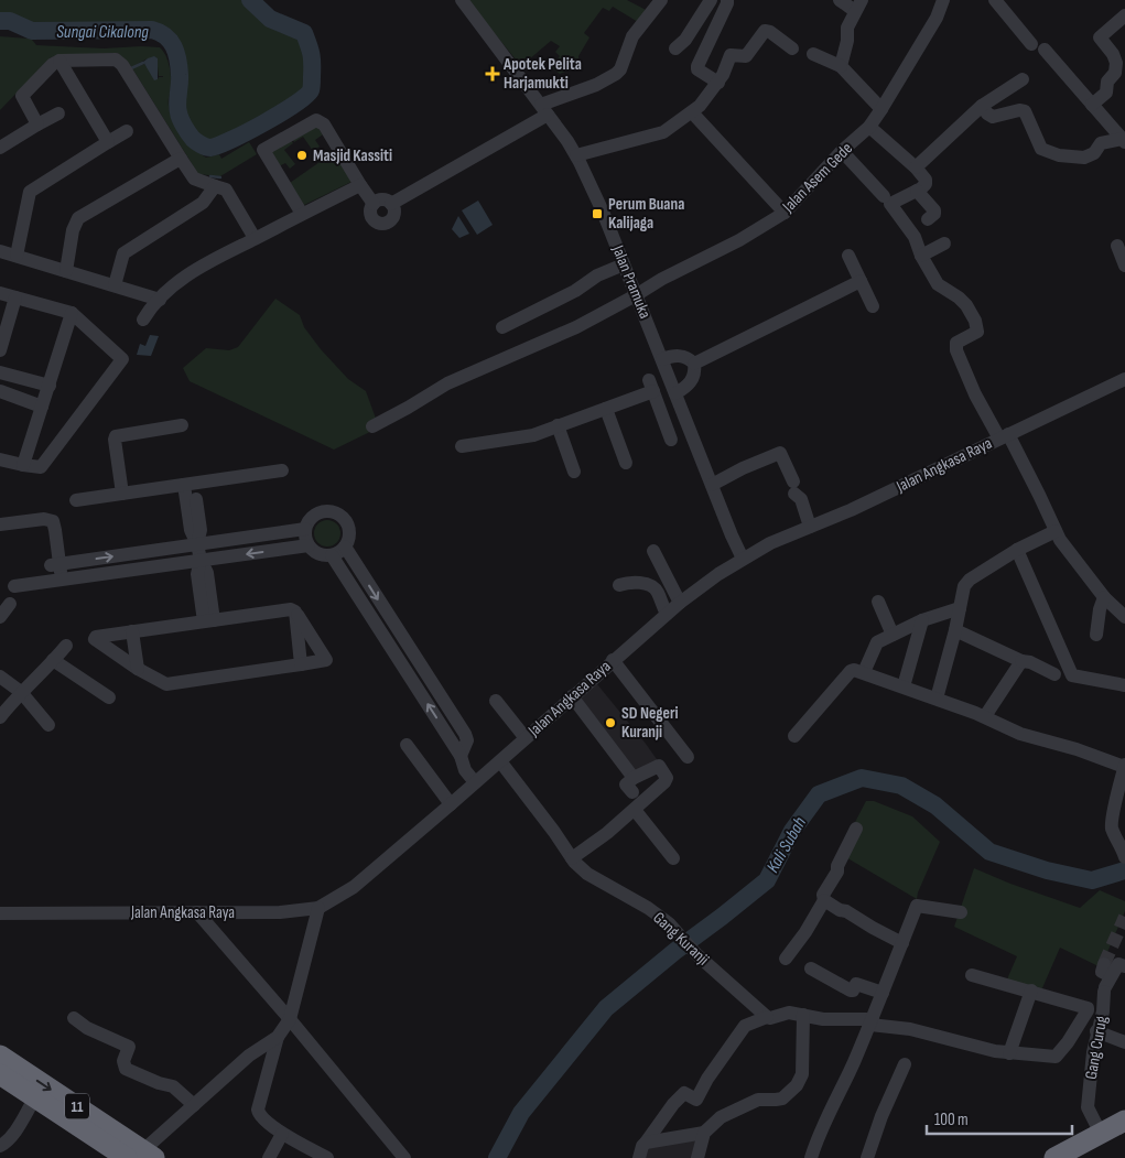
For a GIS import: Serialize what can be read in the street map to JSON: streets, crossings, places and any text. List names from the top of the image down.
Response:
{
  "streets": {
    "highway": ["11"],
    "street": [
      "Jalan Asem Gede",
      "Jalan Pramuka",
      "Jalan Angkasa Raya",
      "Gang Kuranji",
      "Gang Curug"
    ]
  },
  "crossings": [
    ["Jalan Asem Gede", "Jalan Pramuka"],
    ["Jalan Pramuka", "Jalan Angkasa Raya"],
    ["Jalan Angkasa Raya", "Gang Kuranji"]
  ],
  "water": ["Sungai Cikalong", "Kali Subah"],
  "places": {
    "health": ["Apotek Pelita Harjamukti"],
    "other": ["Masjid Kassiti", "SD Negeri Kuranji"],
    "transit": ["Perum Buana Kalijaga"]
  },
  "scale_bar": "100 m"
}
